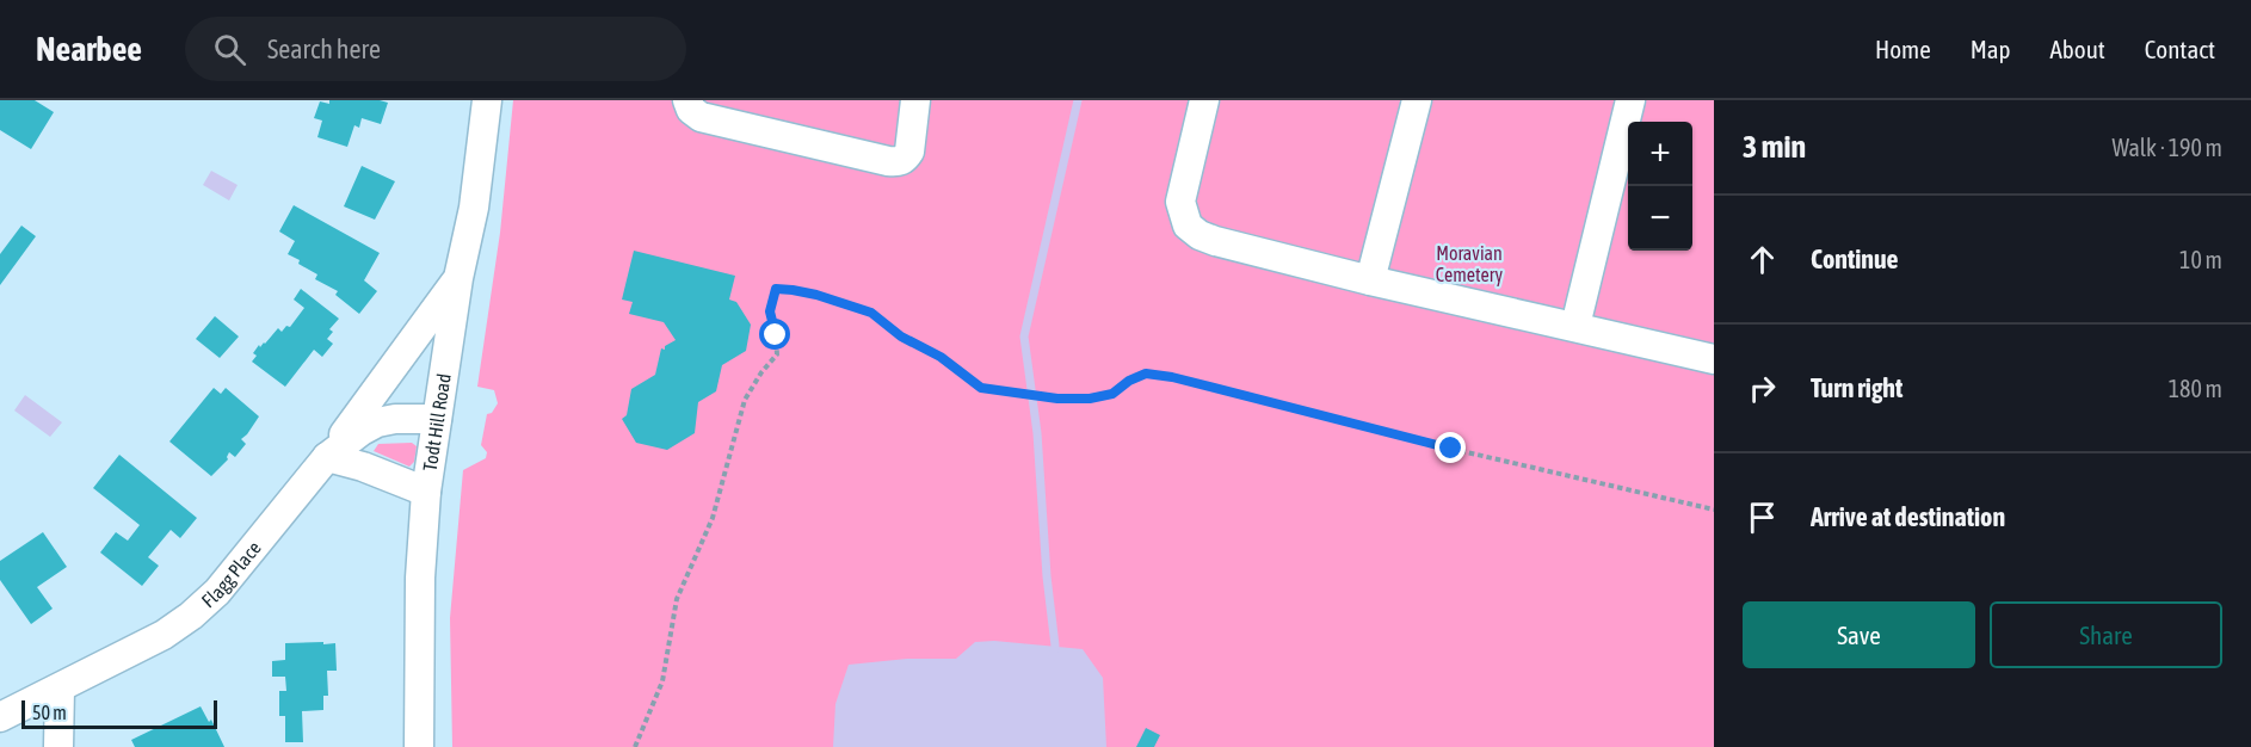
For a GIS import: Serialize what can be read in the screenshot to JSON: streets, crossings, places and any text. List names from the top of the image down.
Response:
{
  "streets": {
    "street": ["Todt Hill Road", "Flagg Place"]
  },
  "crossings": [
    ["Todt Hill Road", "Flagg Place"]
  ],
  "parks": ["Moravian Cemetery"],
  "scale_bar": "50 m",
  "page": {
    "header": "Nearbee",
    "search": "Search here",
    "nav": [
      "Home",
      "Map",
      "About",
      "Contact"
    ],
    "heading": ["3 min", "Walk · 190 m"],
    "map_buttons": ["+", "−"],
    "list": [
      ["Continue", "10 m"],
      ["Turn right", "180 m"],
      "Arrive at destination"
    ],
    "buttons": ["Save", "Share"],
    "scale": "50 m"
  }
}
